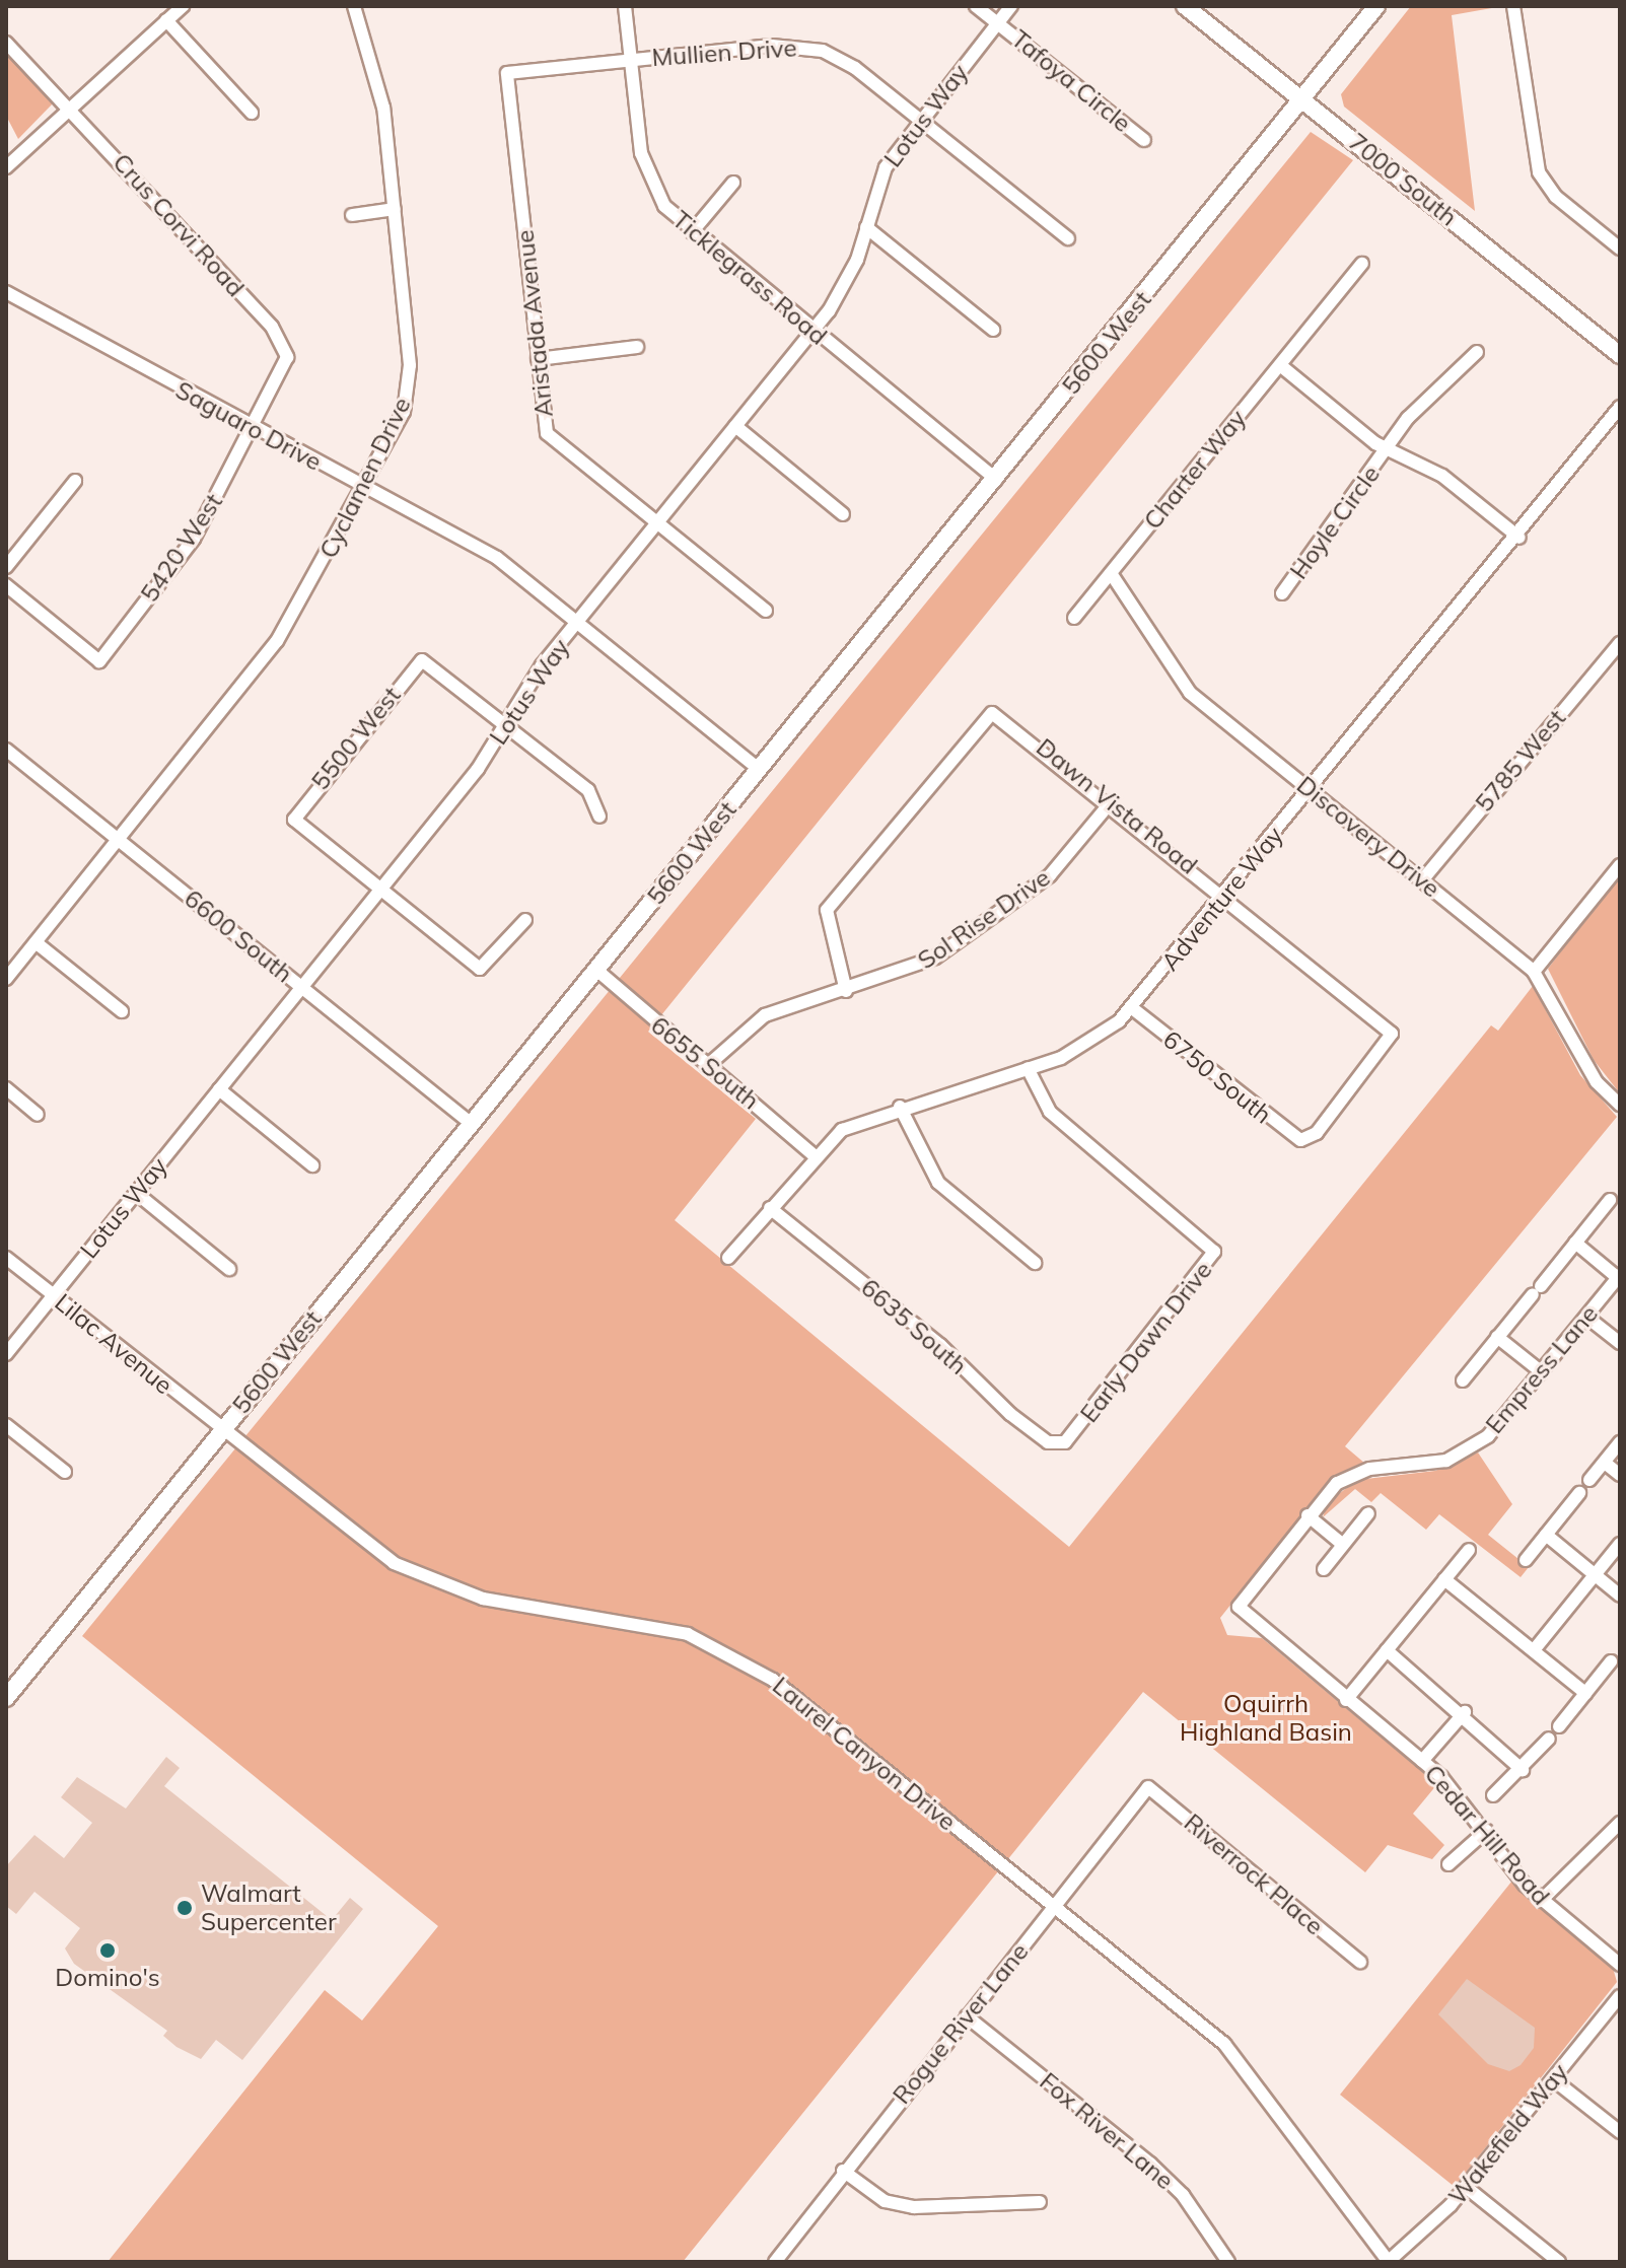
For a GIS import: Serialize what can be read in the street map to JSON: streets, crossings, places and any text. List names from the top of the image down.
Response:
{
  "streets": {
    "main road": ["7000 South", "5600 West"],
    "street": [
      "Mullien Drive",
      "Tafoya Circle",
      "Lotus Way",
      "Crus Corvi Road",
      "Ticklegrass Road",
      "Aristada Avenue",
      "Saguaro Drive",
      "Charter Way",
      "Cyclamen Drive",
      "Hoyle Circle",
      "5420 West",
      "5500 West",
      "5785 West",
      "Dawn Vista Road",
      "Discovery Drive",
      "Adventure Way",
      "Sol Rise Drive",
      "6600 South",
      "6655 South",
      "6750 South",
      "6635 South",
      "Early Dawn Drive",
      "Lilac Avenue",
      "Empress Lane",
      "Laurel Canyon Drive",
      "Cedar Hill Road",
      "Riverrock Place",
      "Rogue River Lane",
      "Fox River Lane",
      "Wakefield Way"
    ]
  },
  "crossings": [
    ["Mullien Drive", "Lotus Way"],
    ["Mullien Drive", "Ticklegrass Road"],
    ["Mullien Drive", "Aristada Avenue"],
    ["Tafoya Circle", "Lotus Way"],
    ["Lotus Way", "Ticklegrass Road"],
    ["Lotus Way", "Aristada Avenue"],
    ["Lotus Way", "Saguaro Drive"],
    ["Lotus Way", "5500 West"],
    ["Lotus Way", "6600 South"],
    ["Lotus Way", "Lilac Avenue"],
    ["7000 South", "5600 West"],
    ["Crus Corvi Road", "Saguaro Drive"],
    ["Crus Corvi Road", "5420 West"],
    ["Ticklegrass Road", "5600 West"],
    ["5600 West", "Saguaro Drive"],
    ["5600 West", "6600 South"],
    ["5600 West", "6655 South"],
    ["5600 West", "Lilac Avenue"],
    ["5600 West", "Laurel Canyon Drive"],
    ["Saguaro Drive", "Cyclamen Drive"],
    ["Saguaro Drive", "5420 West"],
    ["Charter Way", "Discovery Drive"],
    ["Cyclamen Drive", "6600 South"],
    ["5785 West", "Discovery Drive"],
    ["Dawn Vista Road", "Adventure Way"],
    ["Dawn Vista Road", "Sol Rise Drive"],
    ["Dawn Vista Road", "6750 South"],
    ["Discovery Drive", "Adventure Way"],
    ["Adventure Way", "6655 South"],
    ["Adventure Way", "6750 South"],
    ["Adventure Way", "6635 South"],
    ["Adventure Way", "Early Dawn Drive"],
    ["Sol Rise Drive", "6655 South"],
    ["6635 South", "Early Dawn Drive"],
    ["Lilac Avenue", "Laurel Canyon Drive"],
    ["Empress Lane", "Cedar Hill Road"],
    ["Laurel Canyon Drive", "Rogue River Lane"],
    ["Laurel Canyon Drive", "Wakefield Way"],
    ["Riverrock Place", "Rogue River Lane"],
    ["Rogue River Lane", "Fox River Lane"]
  ],
  "parks": ["Oquirrh Highland Basin"],
  "places": ["Walmart Supercenter", "Domino's"]
}
